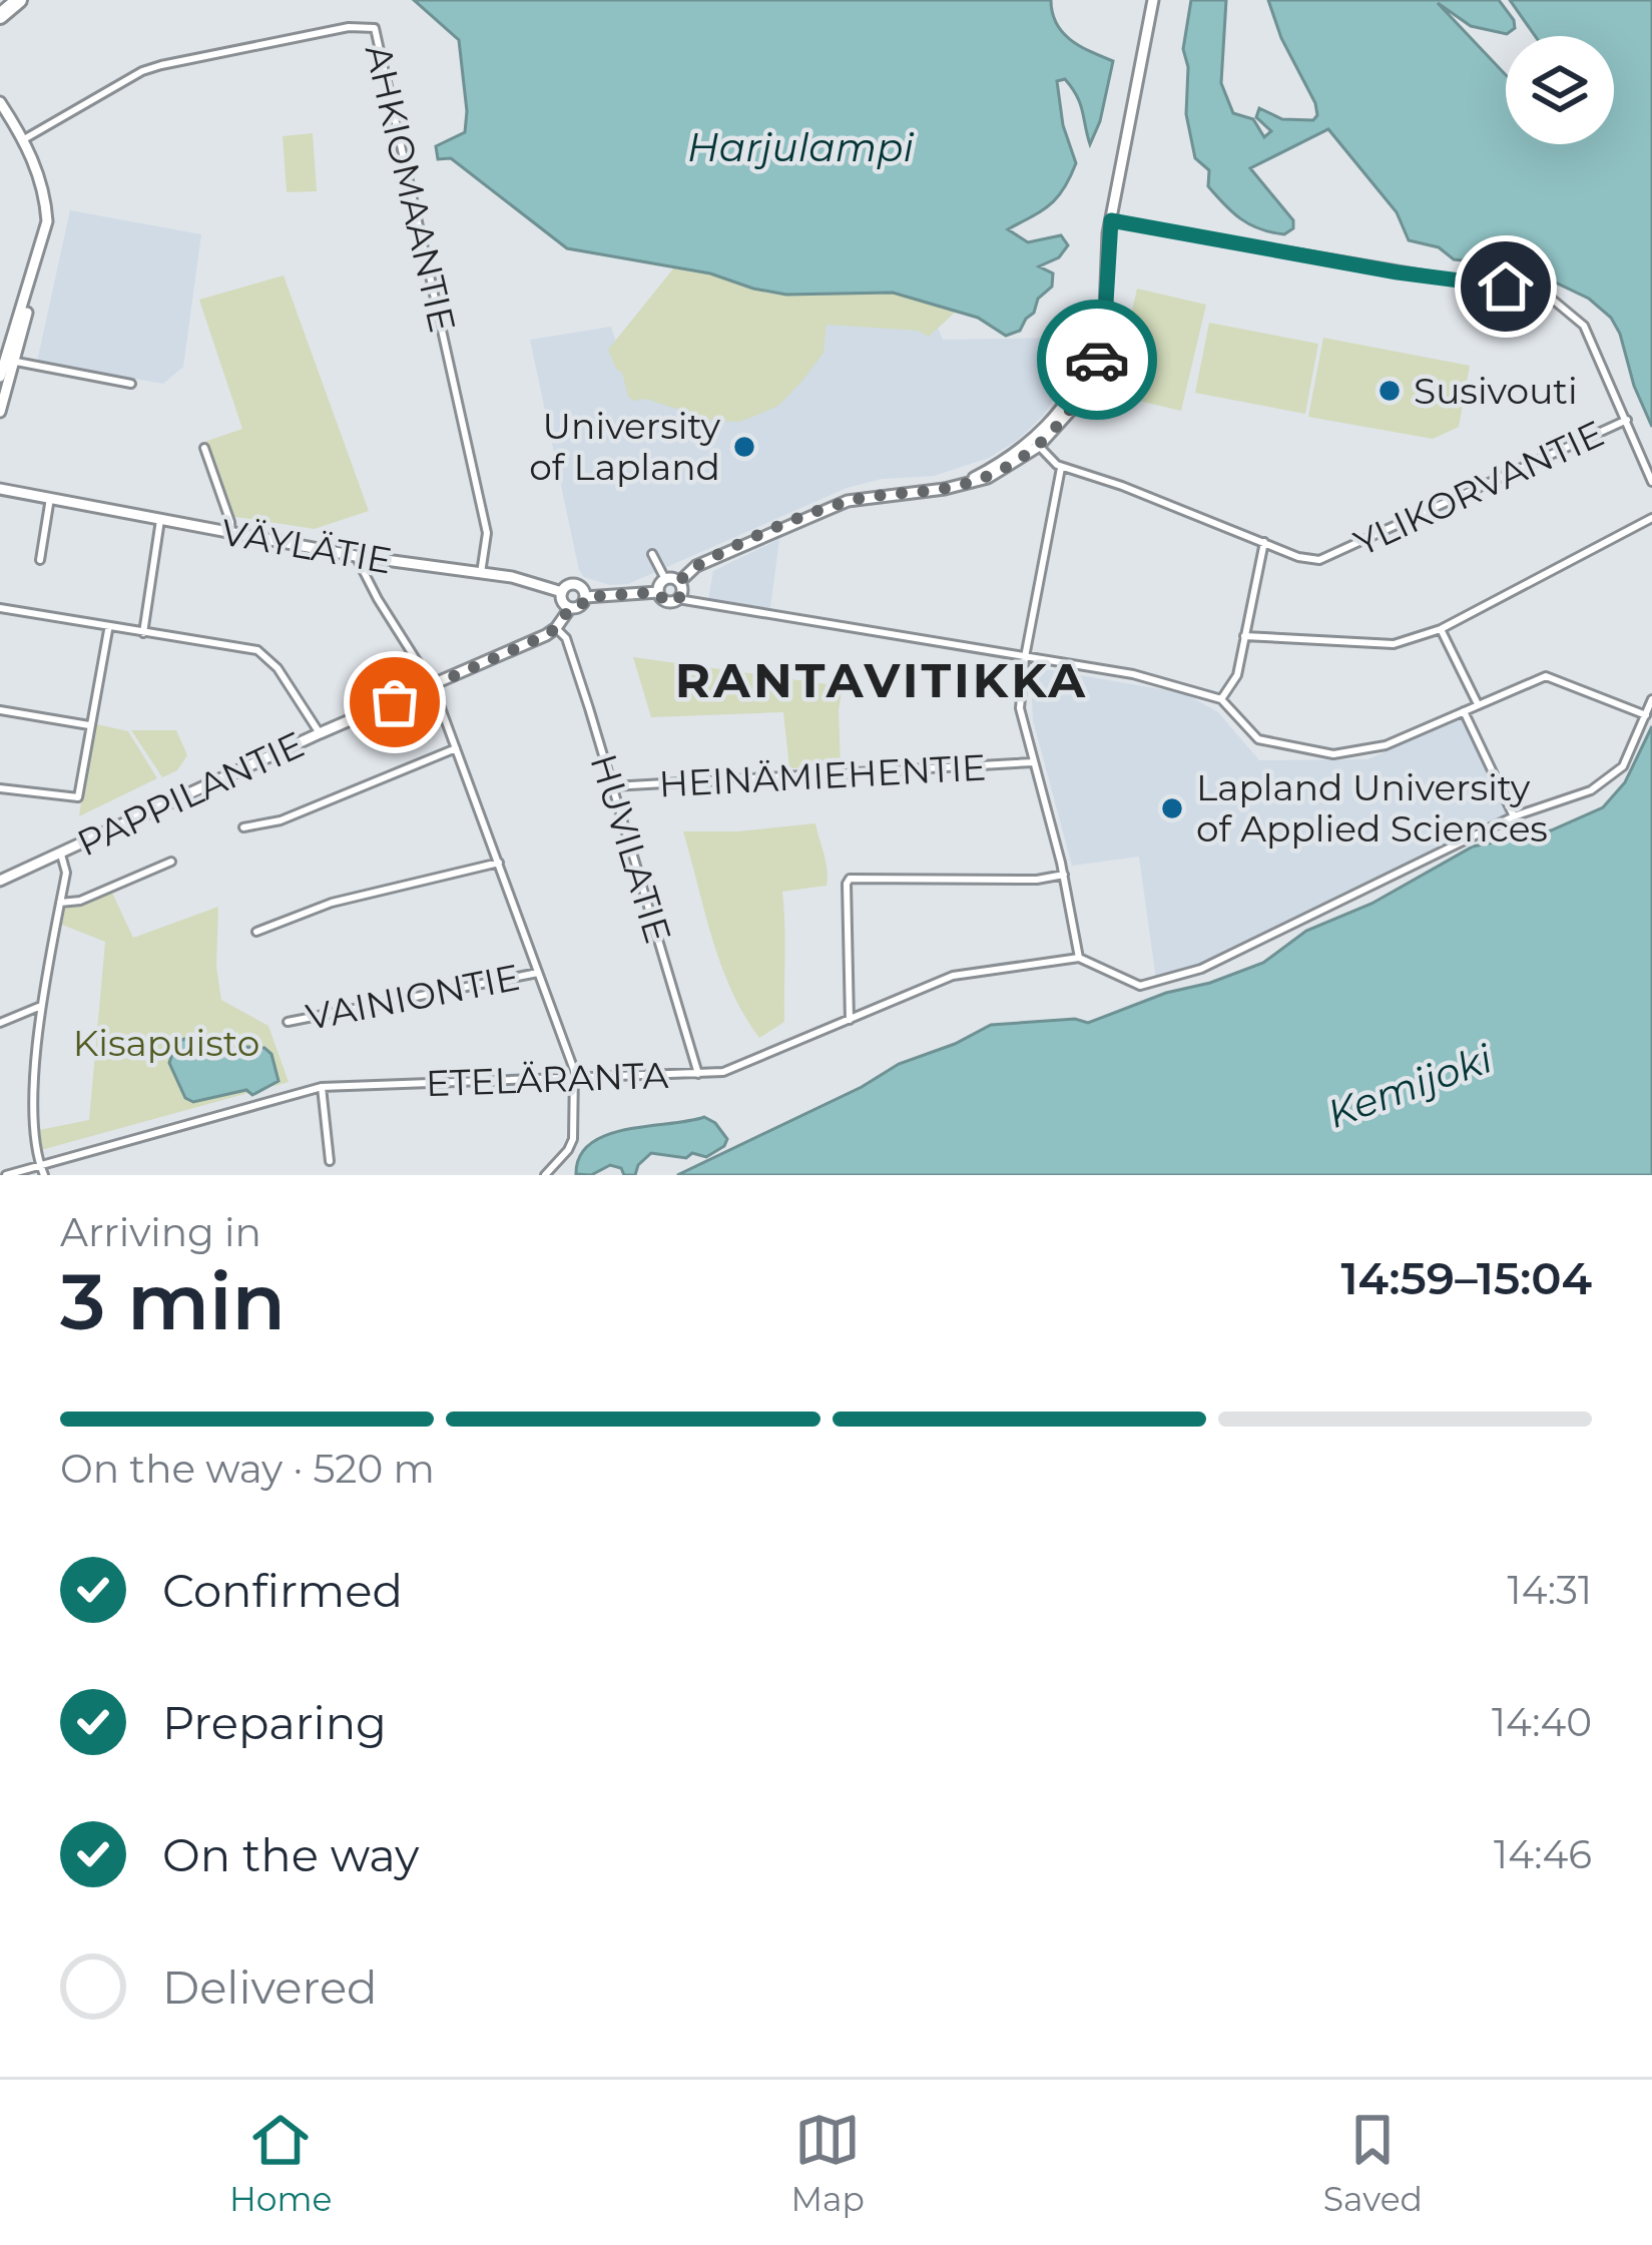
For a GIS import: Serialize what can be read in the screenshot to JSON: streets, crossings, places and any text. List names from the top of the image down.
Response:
{
  "streets": {
    "street": [
      "AHKIOMAANTIE",
      "YLIKORVANTIE",
      "VÄYLÄTIE",
      "HEINÄMIEHENTIE",
      "PAPPILANTIE",
      "HUVILATIE",
      "VAINIONTIE",
      "ETELÄRANTA"
    ]
  },
  "crossings": [
    ["AHKIOMAANTIE", "VÄYLÄTIE"],
    ["VÄYLÄTIE", "PAPPILANTIE"],
    ["HEINÄMIEHENTIE", "HUVILATIE"],
    ["PAPPILANTIE", "HUVILATIE"],
    ["HUVILATIE", "ETELÄRANTA"]
  ],
  "districts": ["RANTAVITIKKA"],
  "water": ["Harjulampi", "Kemijoki"],
  "parks": ["Kisapuisto"],
  "places": ["Susivouti", "University of Lapland", "Lapland University of Applied Sciences"],
  "page": {
    "heading": ["3 min", "Arriving in", "14:59–15:04"],
    "bar": "On the way · 520 m",
    "list": [
      ["Confirmed", "14:31"],
      ["Preparing", "14:40"],
      ["On the way", "14:46"],
      "Delivered"
    ],
    "tabs": ["Home", "Map", "Saved"]
  }
}
